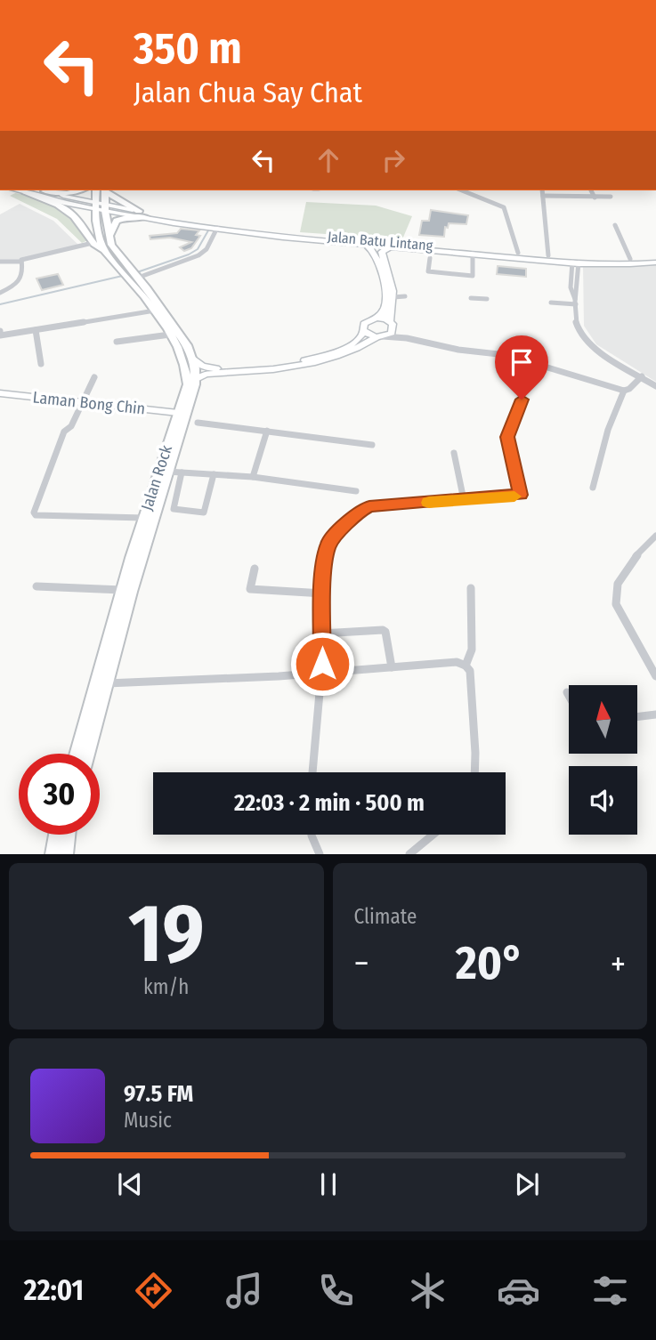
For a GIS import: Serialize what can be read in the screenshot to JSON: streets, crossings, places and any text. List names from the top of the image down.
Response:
{
  "streets": {
    "main road": ["Jalan Batu Lintang", "Laman Bong Chin", "Jalan Rock"]
  },
  "crossings": [
    ["Jalan Batu Lintang", "Jalan Rock"],
    ["Laman Bong Chin", "Jalan Rock"]
  ],
  "north": "top",
  "page": {
    "turn": ["350 m", "Jalan Chua Say Chat"],
    "limit": "30",
    "trip": "22:03 · 2 min · 500 m",
    "tile": [
      ["19", "km/h"],
      "Climate"
    ],
    "heat": ["−", "20°", "+"],
    "song": ["97.5 FM", "Music"],
    "tabs": "22:01"
  }
}
